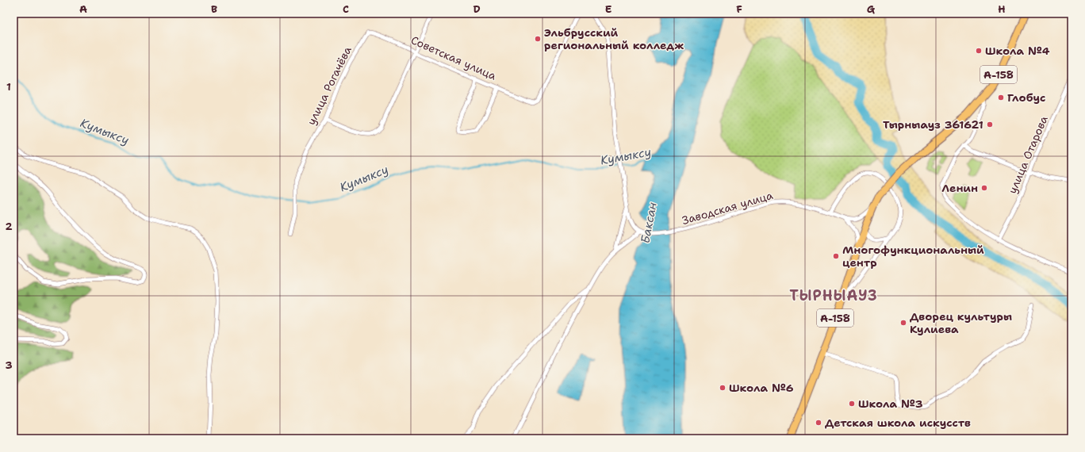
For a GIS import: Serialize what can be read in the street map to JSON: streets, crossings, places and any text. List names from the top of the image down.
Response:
{
  "streets": {
    "main road": ["А-158"],
    "street": [
      "Советская улица",
      "улица Рогачёва",
      "улица Отарова",
      "Заводская улица"
    ]
  },
  "crossings": [
    ["Советская улица", "улица Рогачёва"]
  ],
  "districts": ["ТЫРНЫАУЗ"],
  "water": ["Кумыксу", "Баксан"],
  "places": [
    "Эльбрусский региональный колледж",
    "Школа №4",
    "Глобус",
    "Тырныауз 361621",
    "Ленин",
    "Многофункциональный центр",
    "Дворец культуры Кулиева",
    "Школа №6",
    "Школа №3",
    "Детская школа искусств"
  ],
  "grid": {
    "columns": [
      "A",
      "B",
      "C",
      "D",
      "E",
      "F",
      "G",
      "H"
    ],
    "rows": ["1", "2", "3"]
  }
}
